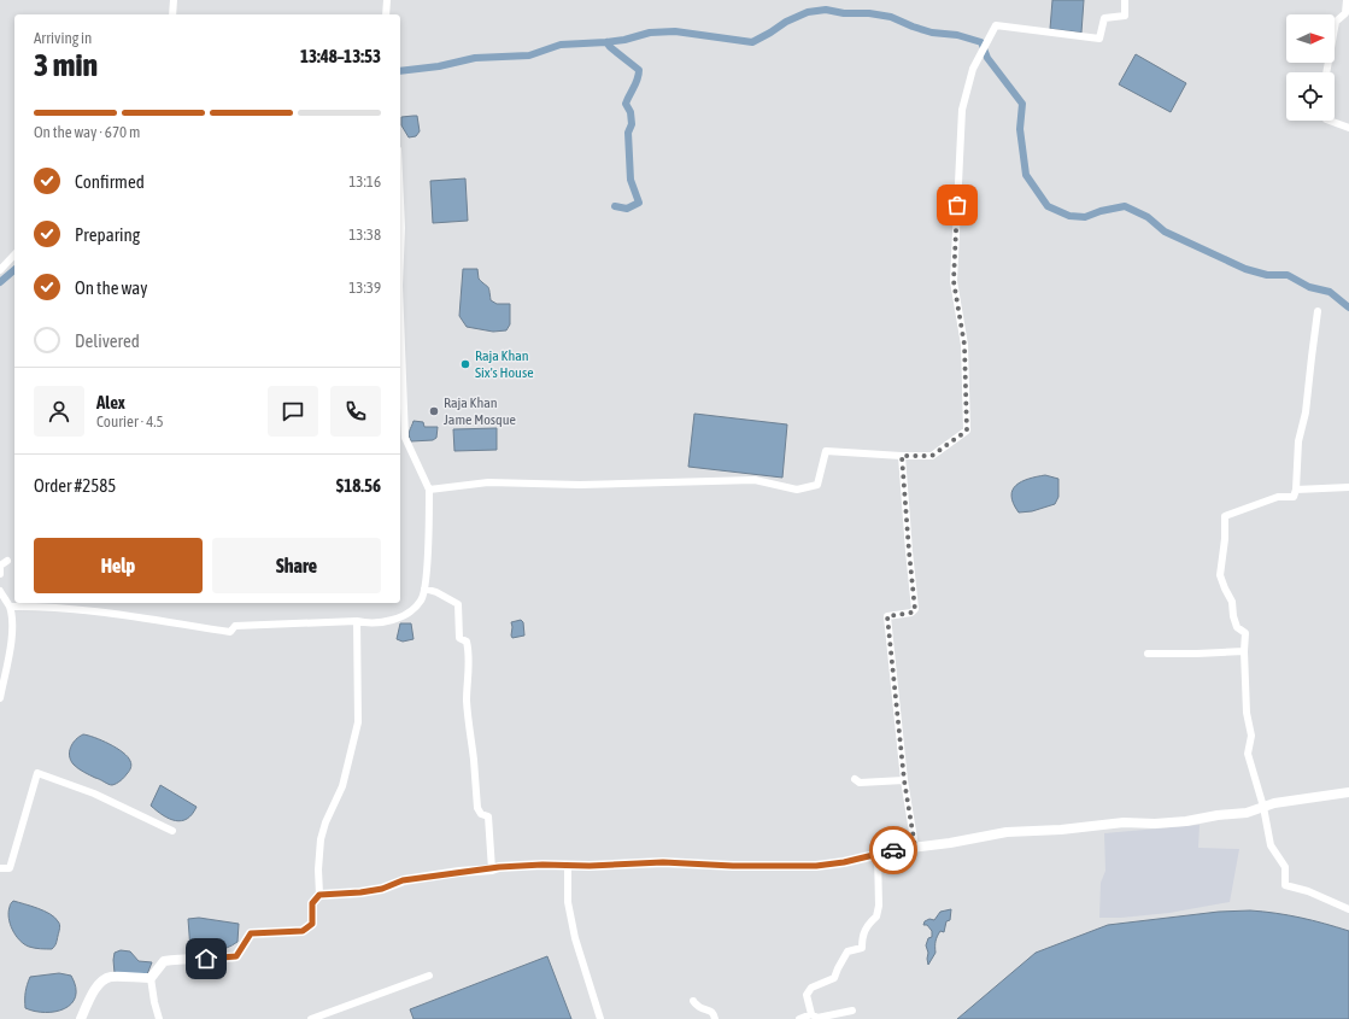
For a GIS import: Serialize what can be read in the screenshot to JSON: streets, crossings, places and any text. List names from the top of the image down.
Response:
{
  "places": ["Raja Khan Six's House", "Raja Khan Jame Mosque"],
  "north": "right",
  "page": {
    "heading": ["3 min", "Arriving in", "13:48–13:53"],
    "panel": [
      "Alex",
      "Courier · 4.5",
      "Order #2585",
      "$18.56"
    ],
    "bar": "On the way · 670 m",
    "list": [
      ["Confirmed", "13:16"],
      ["Preparing", "13:38"],
      ["On the way", "13:39"],
      "Delivered"
    ],
    "buttons": ["Help", "Share"]
  }
}
